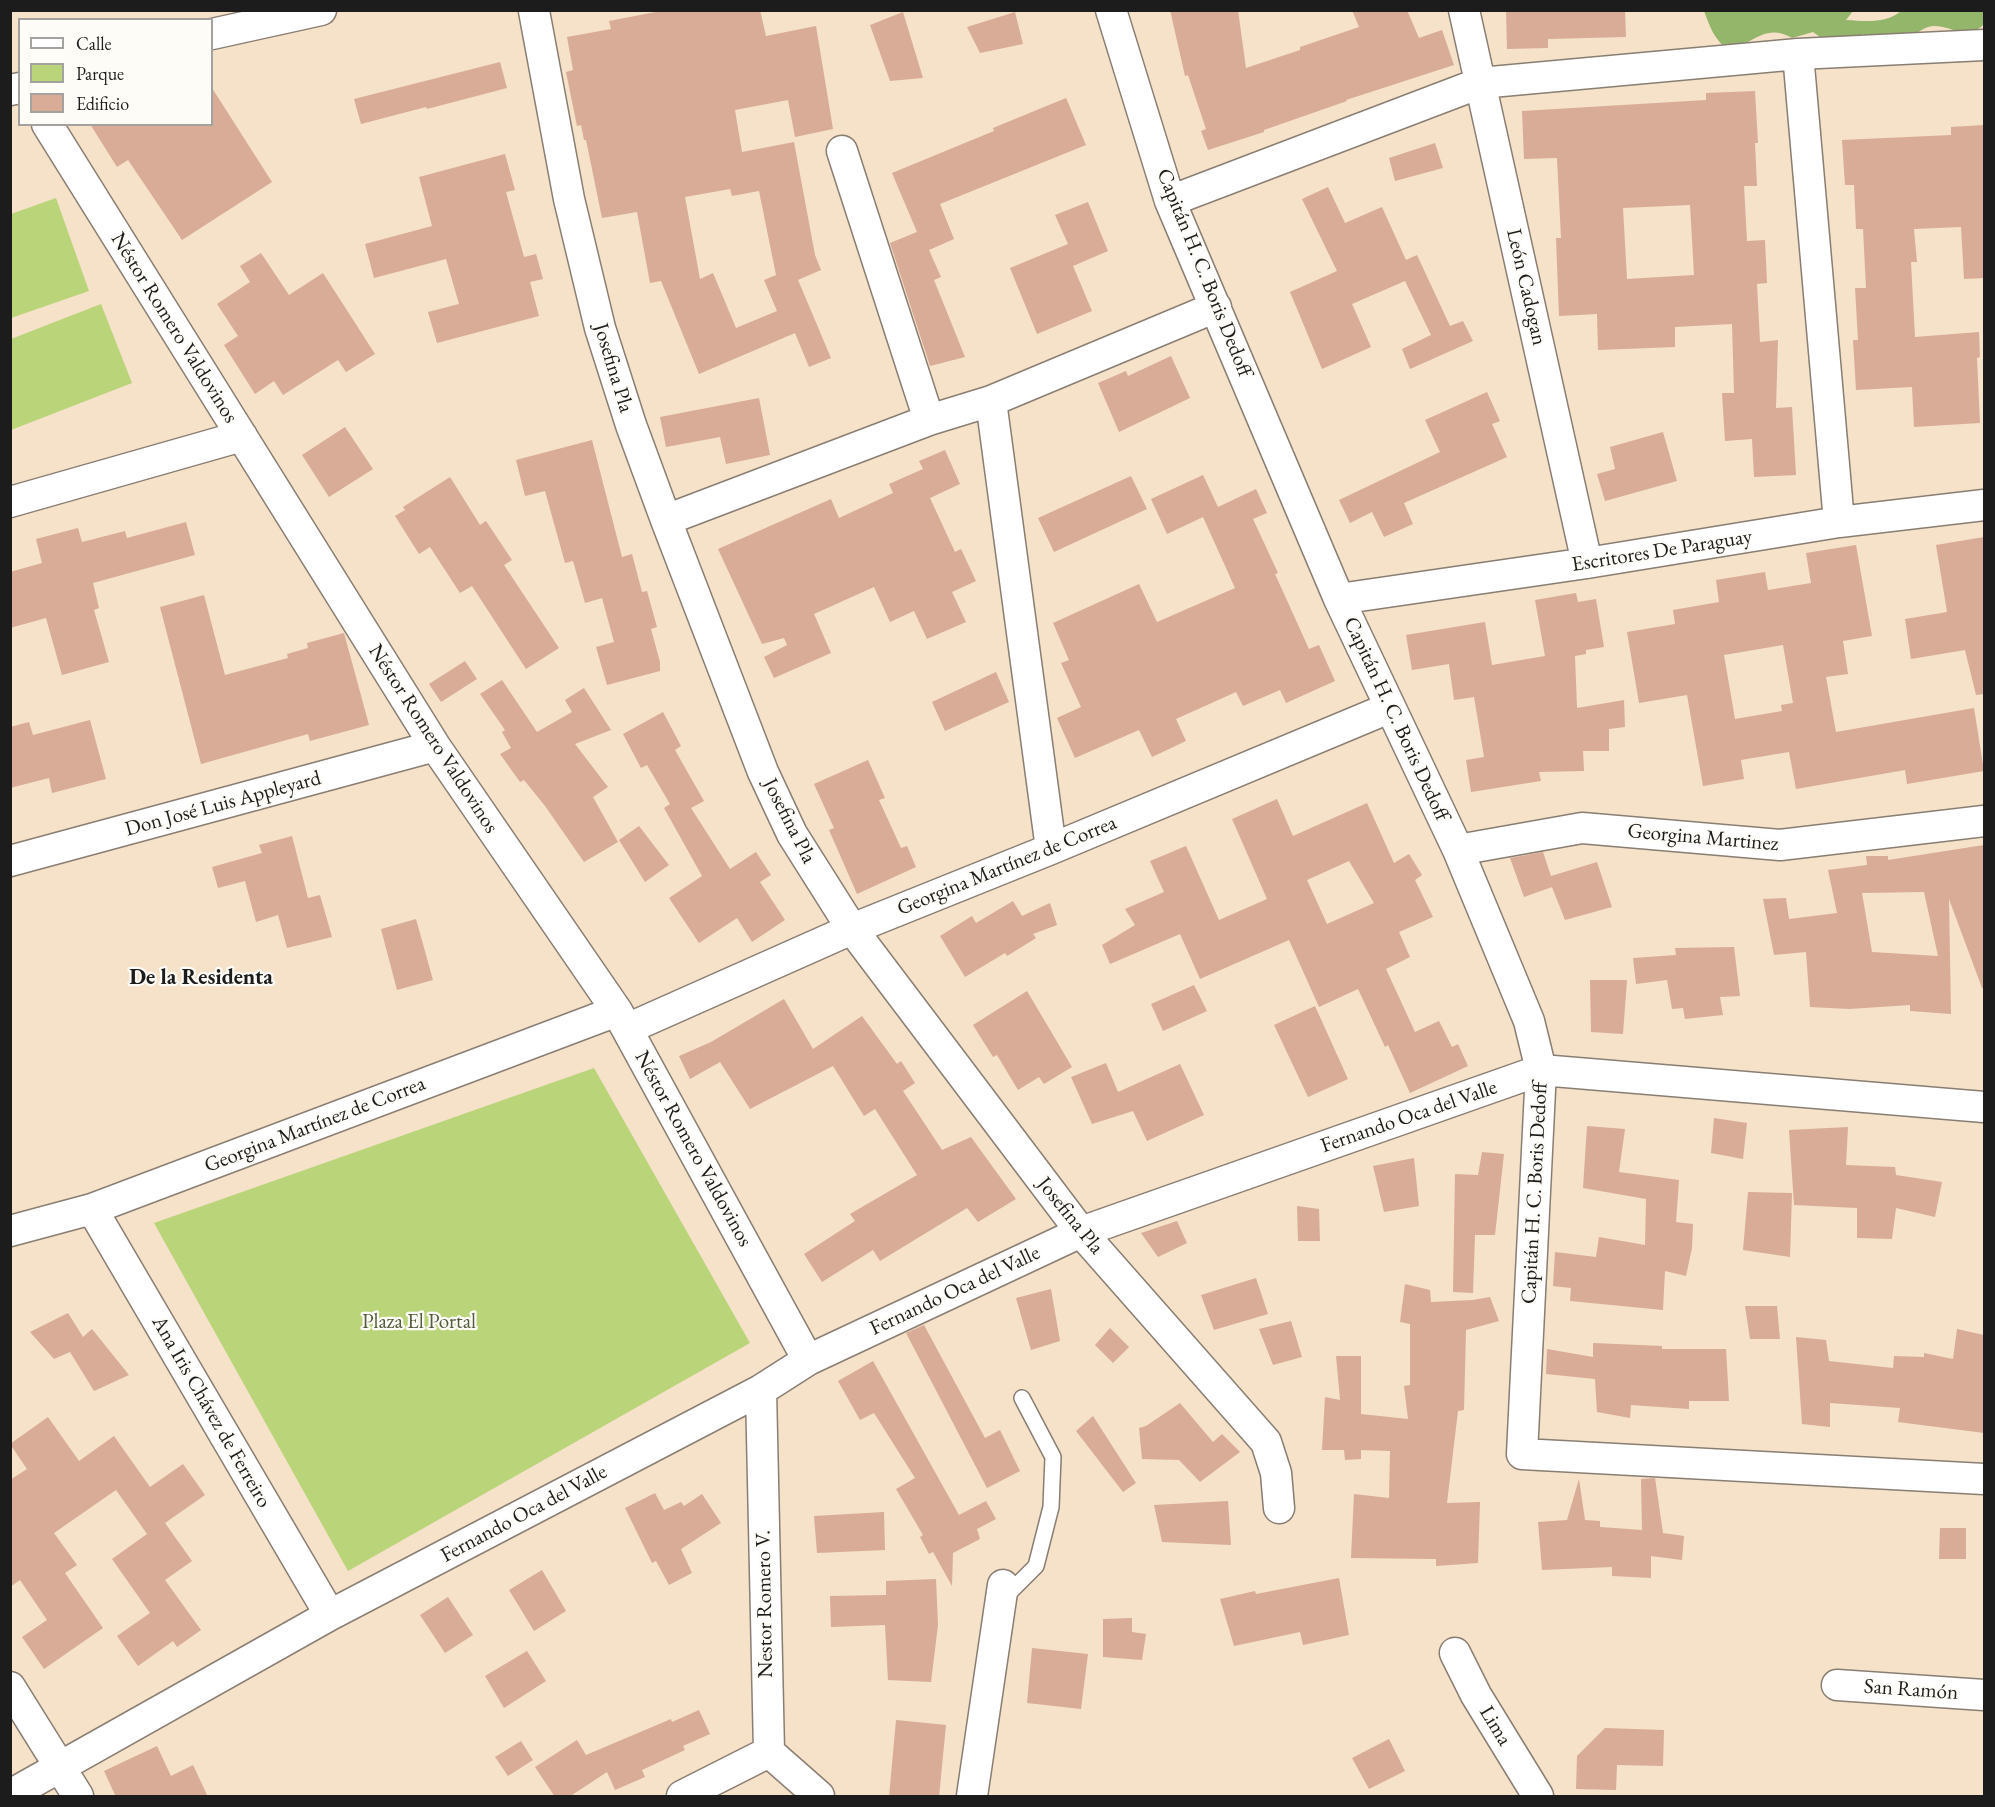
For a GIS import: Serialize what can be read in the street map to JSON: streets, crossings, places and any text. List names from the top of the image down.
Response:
{
  "streets": {
    "street": [
      "Capitán H. C. Boris Dedoff",
      "León Cadogan",
      "Néstor Romero Valdovinos",
      "Josefina Pla",
      "Escritores De Paraguay",
      "Don José Luis Appleyard",
      "Georgina Martinez",
      "Georgina Martínez de Correa",
      "Fernando Oca del Valle",
      "Ana Iris Chávez de Ferreiro",
      "Nestor Romero V.",
      "San Ramón",
      "Lima"
    ]
  },
  "crossings": [
    ["Capitán H. C. Boris Dedoff", "Escritores De Paraguay"],
    ["Capitán H. C. Boris Dedoff", "Georgina Martinez"],
    ["Capitán H. C. Boris Dedoff", "Georgina Martínez de Correa"],
    ["Capitán H. C. Boris Dedoff", "Fernando Oca del Valle"],
    ["León Cadogan", "Escritores De Paraguay"],
    ["Néstor Romero Valdovinos", "Don José Luis Appleyard"],
    ["Néstor Romero Valdovinos", "Georgina Martínez de Correa"],
    ["Néstor Romero Valdovinos", "Fernando Oca del Valle"],
    ["Josefina Pla", "Georgina Martínez de Correa"],
    ["Josefina Pla", "Fernando Oca del Valle"],
    ["Georgina Martínez de Correa", "Ana Iris Chávez de Ferreiro"],
    ["Fernando Oca del Valle", "Ana Iris Chávez de Ferreiro"],
    ["Fernando Oca del Valle", "Nestor Romero V."]
  ],
  "districts": ["De la Residenta"],
  "parks": ["Plaza El Portal"],
  "legend": ["Calle", "Parque", "Edificio"]
}
